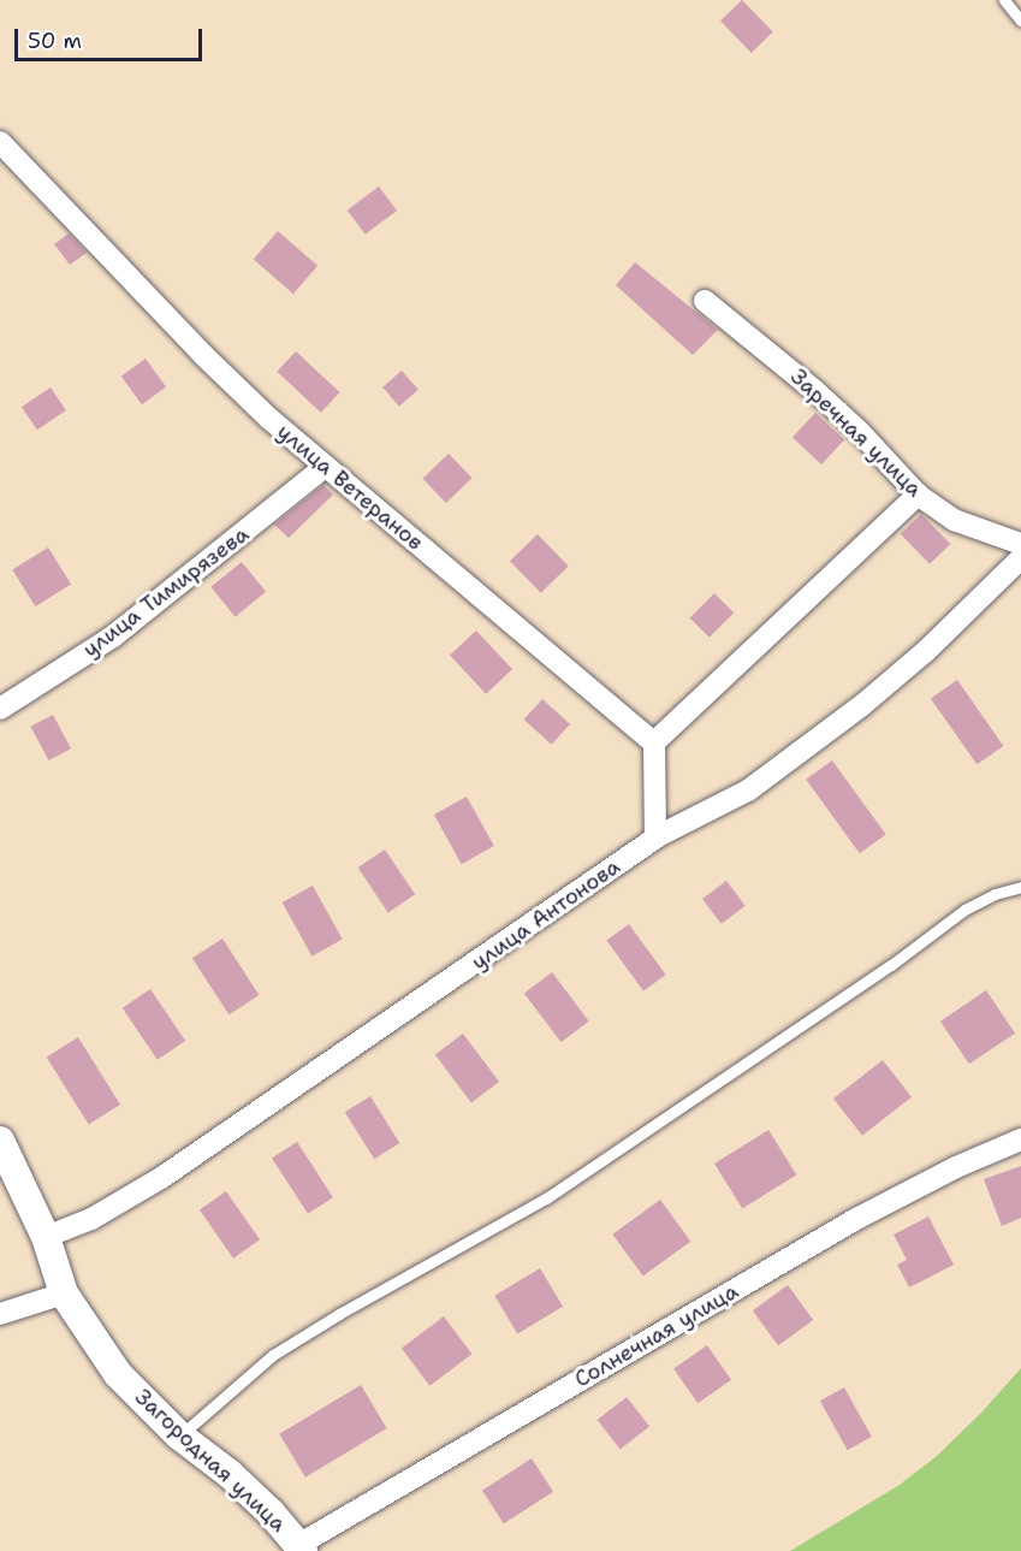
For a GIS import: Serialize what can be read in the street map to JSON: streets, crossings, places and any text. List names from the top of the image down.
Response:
{
  "streets": {
    "street": [
      "Заречная улица",
      "улица Ветеранов",
      "улица Тимирязева",
      "улица Антонова",
      "Солнечная улица",
      "Загородная улица"
    ]
  },
  "crossings": [
    ["улица Ветеранов", "улица Тимирязева"],
    ["улица Антонова", "Загородная улица"],
    ["Солнечная улица", "Загородная улица"]
  ],
  "scale_bar": "50 m"
}
